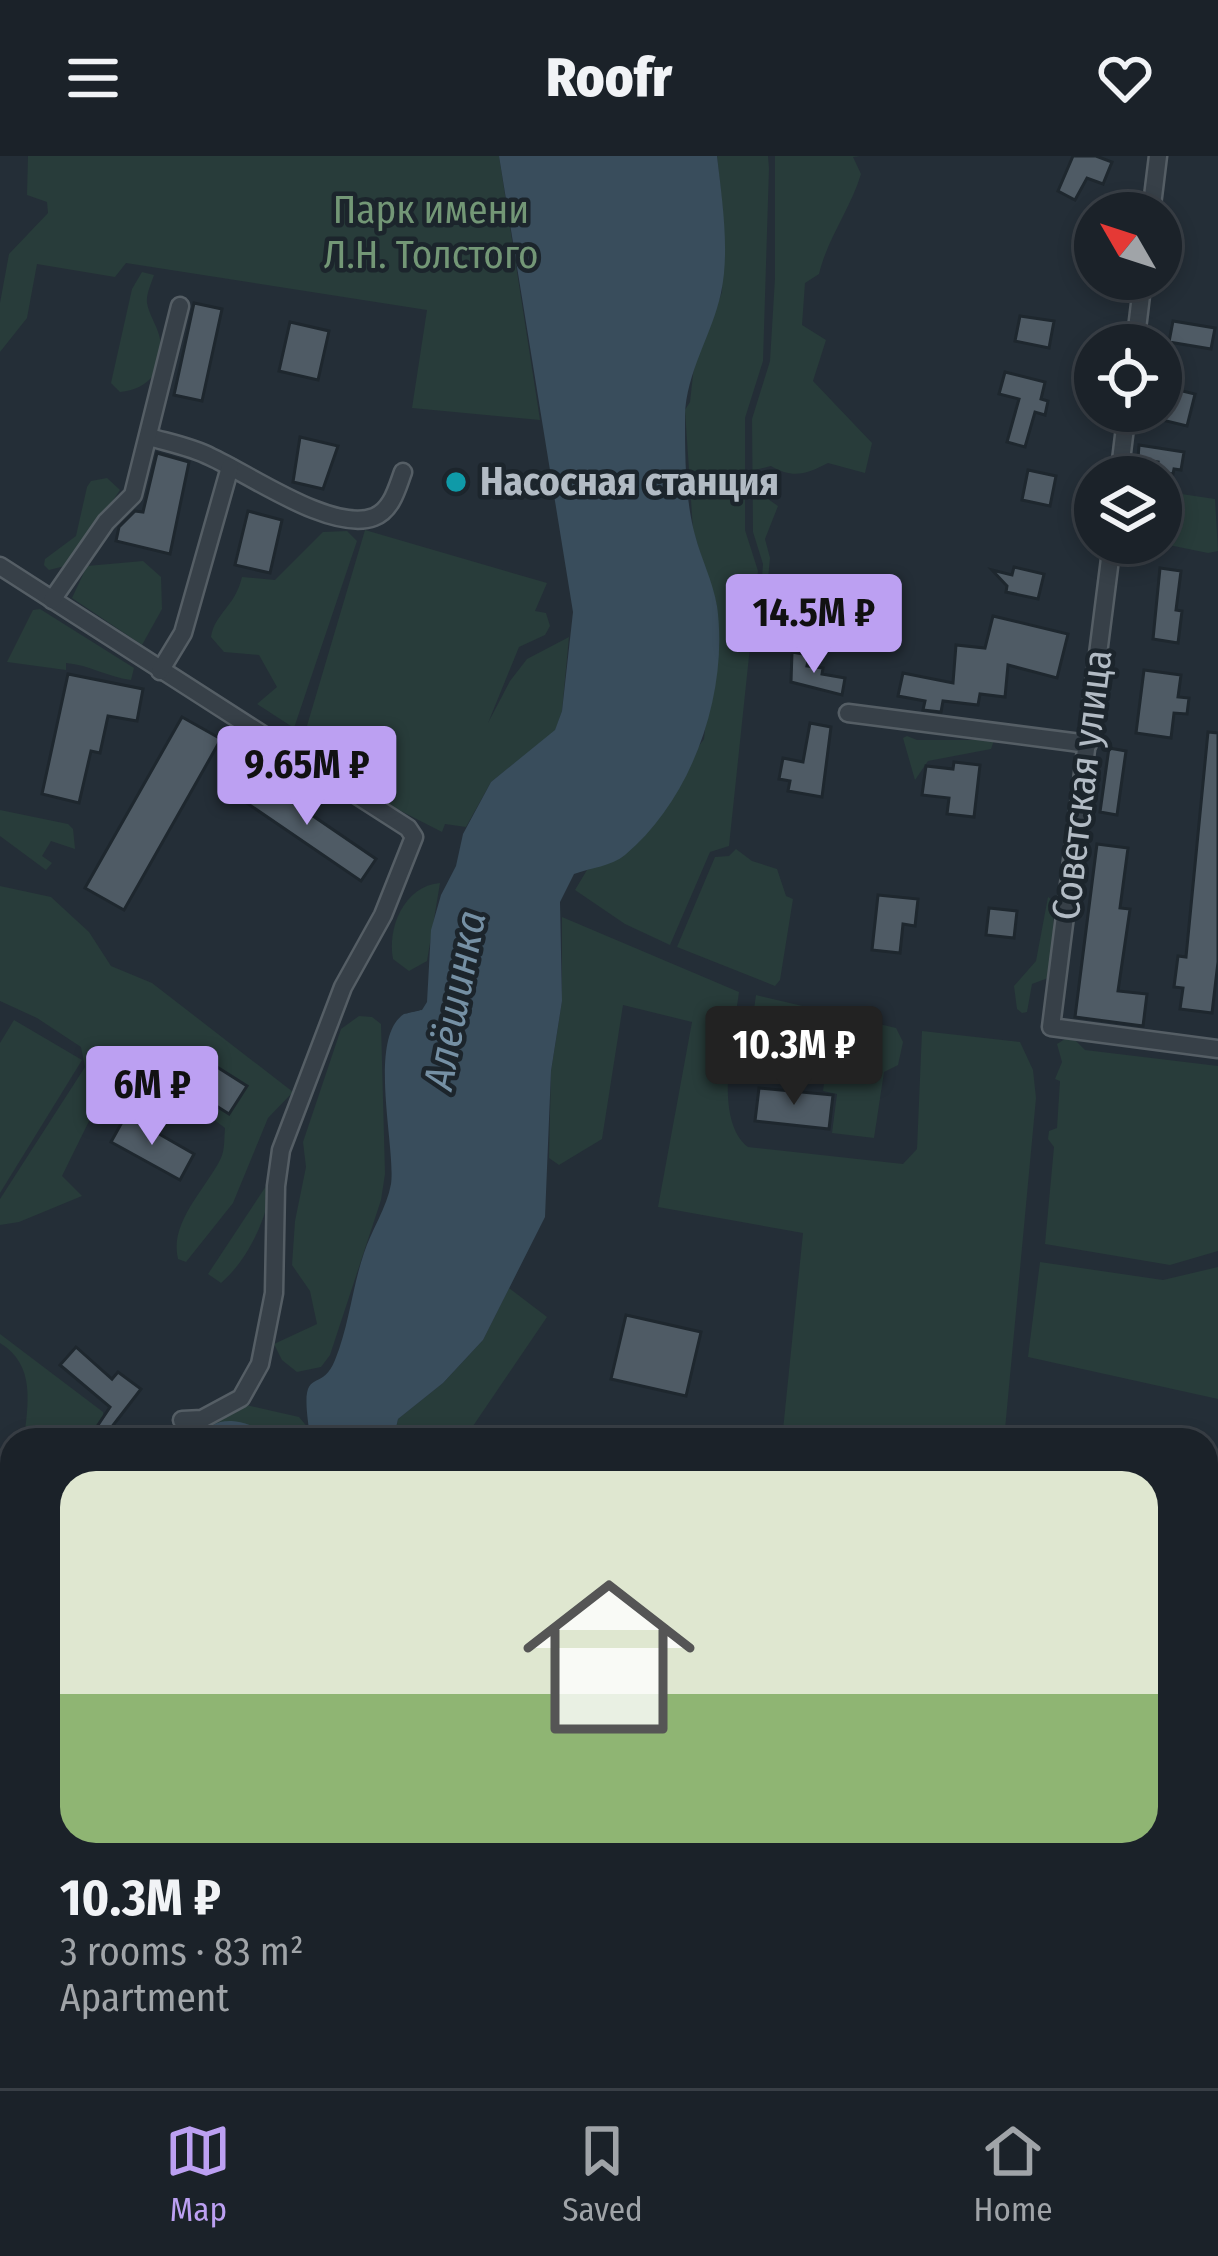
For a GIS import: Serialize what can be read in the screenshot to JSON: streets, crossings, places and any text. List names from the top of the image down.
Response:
{
  "streets": {
    "street": ["Советская улица"]
  },
  "water": ["Алёшинка"],
  "parks": ["Парк имени Л.Н. Толстого"],
  "places": ["Насосная станция"],
  "north": "top left",
  "page": {
    "header": "Roofr",
    "price": [
      "14.5M ₽",
      "9.65M ₽",
      "10.3M ₽",
      "6M ₽"
    ],
    "list": [
      {
        "name": "10.3M ₽",
        "note": "3 rooms · 83 m² · Apartment"
      }
    ],
    "tabs": ["Map", "Saved", "Home"]
  }
}
